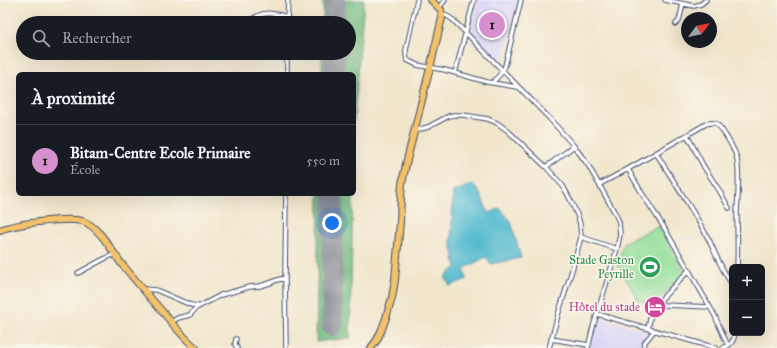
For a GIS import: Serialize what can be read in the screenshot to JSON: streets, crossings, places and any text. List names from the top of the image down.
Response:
{
  "places": {
    "sports": ["Stade Gaston Peyrille"],
    "hotel": ["Hôtel du stade"]
  },
  "north": "top right",
  "page": {
    "pins": "1",
    "search": "Rechercher",
    "heading": "À proximité",
    "list": [
      {
        "mark": "1",
        "name": "Bitam-Centre Ecole Primaire",
        "note": "École",
        "value": "550 m"
      }
    ],
    "map_buttons": ["+", "−"]
  }
}
